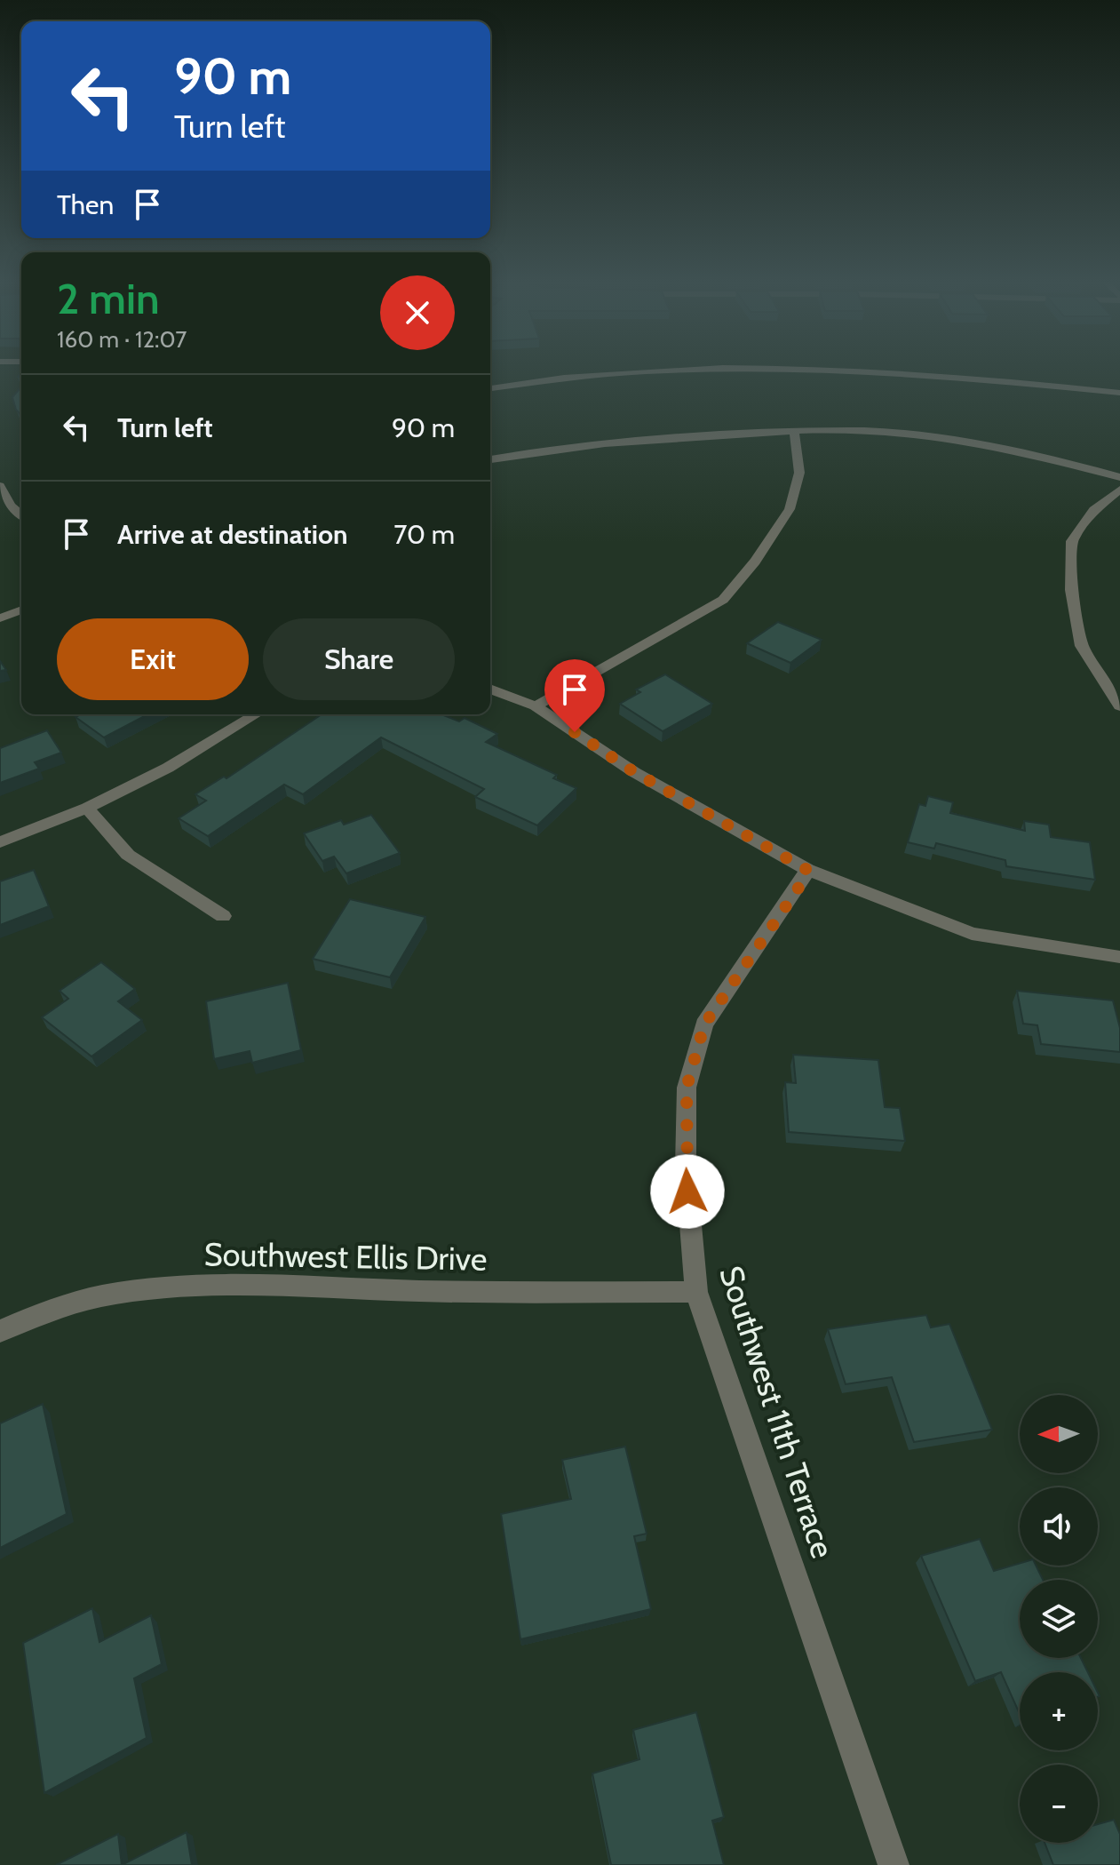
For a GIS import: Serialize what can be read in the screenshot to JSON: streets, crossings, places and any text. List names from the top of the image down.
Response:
{
  "streets": {
    "street": ["Southwest Ellis Drive", "Southwest 11th Terrace"]
  },
  "crossings": [
    ["Southwest Ellis Drive", "Southwest 11th Terrace"]
  ],
  "north": "left",
  "page": {
    "turn": ["90 m", "Turn left"],
    "then": "Then",
    "heading": ["2 min", "160 m · 12:07"],
    "list": [
      {
        "name": "Turn left",
        "value": "90 m"
      },
      {
        "name": "Arrive at destination",
        "value": "70 m"
      }
    ],
    "buttons": ["Exit", "Share"],
    "map_buttons": ["+", "−"]
  }
}
